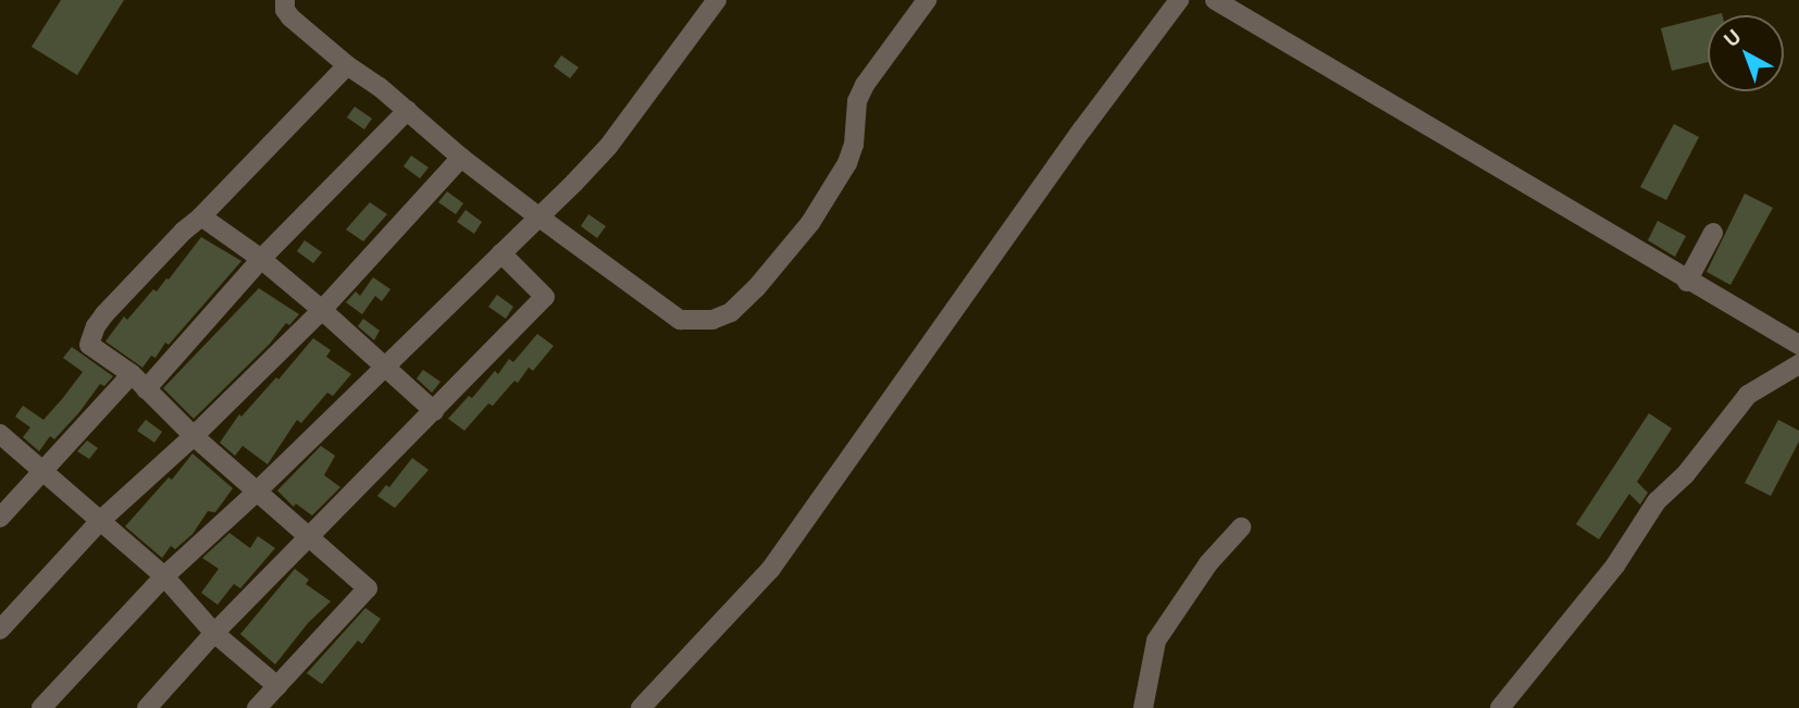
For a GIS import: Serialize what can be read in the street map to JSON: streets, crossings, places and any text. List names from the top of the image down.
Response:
{
  "north": "top left"
}
